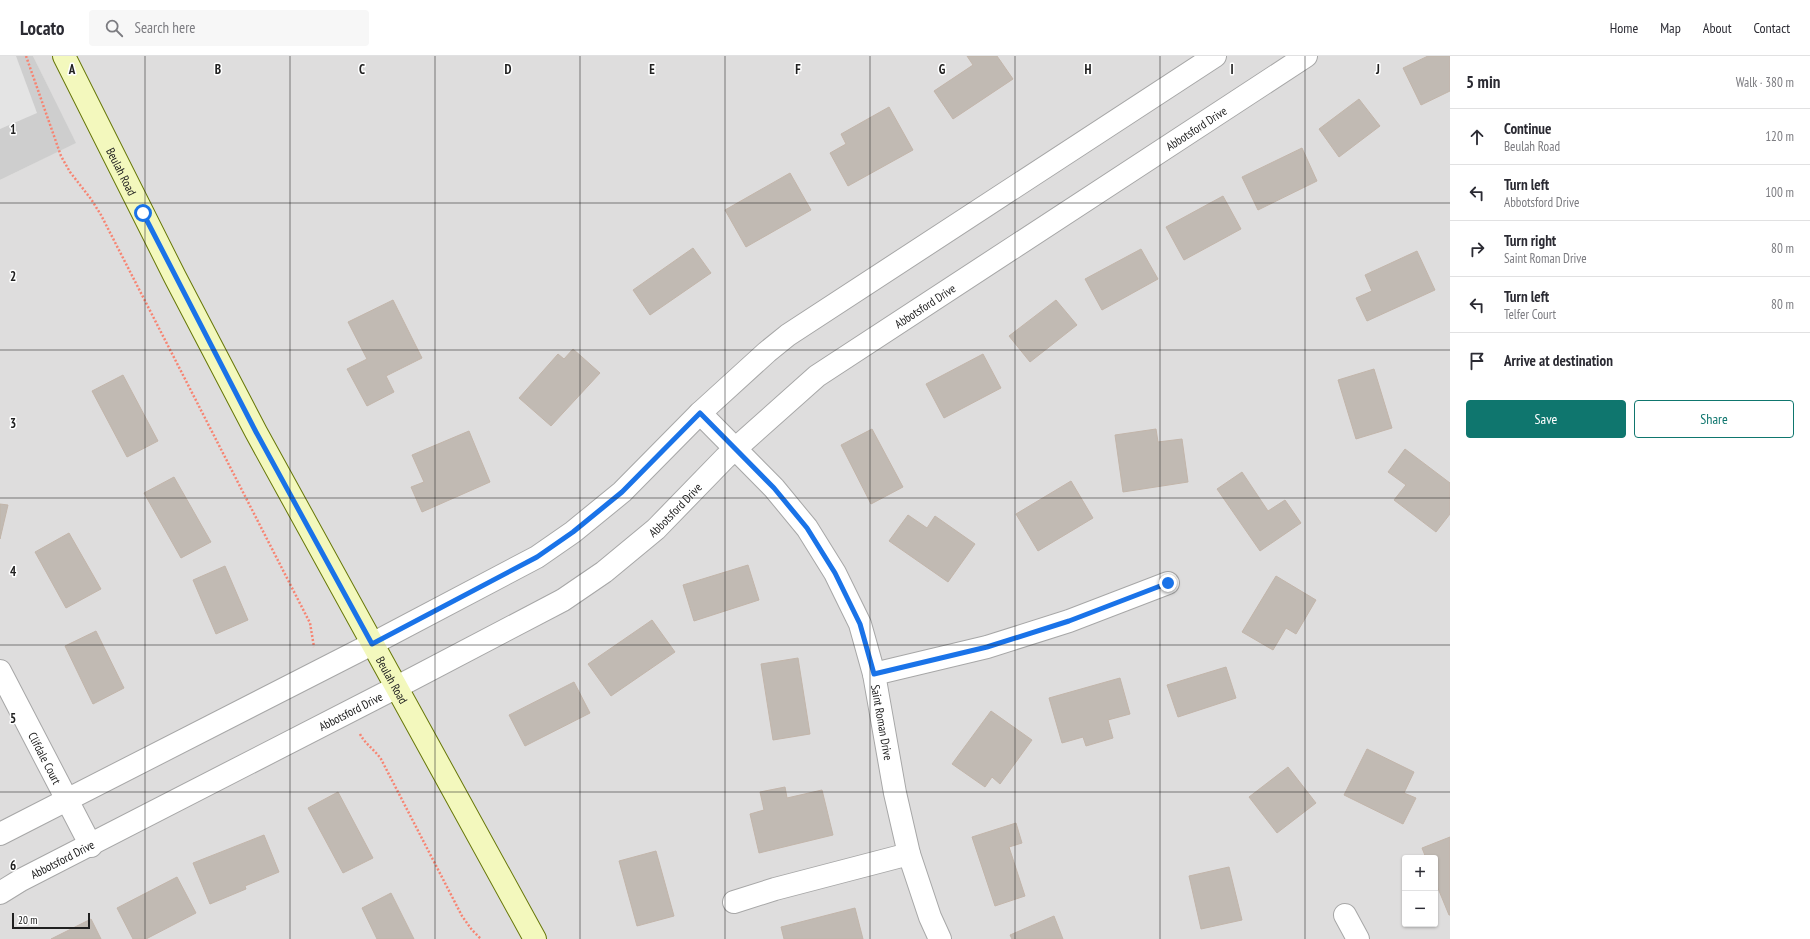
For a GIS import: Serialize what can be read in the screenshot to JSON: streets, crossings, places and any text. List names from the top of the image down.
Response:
{
  "streets": {
    "main road": ["Beulah Road"],
    "street": ["Abbotsford Drive", "Saint Roman Drive", "Clifdale Court"]
  },
  "crossings": [
    ["Abbotsford Drive", "Beulah Road"],
    ["Abbotsford Drive", "Saint Roman Drive"],
    ["Abbotsford Drive", "Clifdale Court"]
  ],
  "scale_bar": "20 m",
  "page": {
    "header": "Locato",
    "search": "Search here",
    "nav": [
      "Home",
      "Map",
      "About",
      "Contact"
    ],
    "heading": ["5 min", "Walk · 380 m"],
    "list": [
      ["Continue", "Beulah Road", "120 m"],
      ["Turn left", "Abbotsford Drive", "100 m"],
      ["Turn right", "Saint Roman Drive", "80 m"],
      ["Turn left", "Telfer Court", "80 m"],
      "Arrive at destination"
    ],
    "buttons": ["Save", "Share"],
    "map_buttons": ["+", "−"],
    "scale": "20 m"
  },
  "grid": {
    "columns": [
      "A",
      "B",
      "C",
      "D",
      "E",
      "F",
      "G",
      "H",
      "I",
      "J"
    ],
    "rows": [
      "1",
      "2",
      "3",
      "4",
      "5",
      "6"
    ]
  }
}
